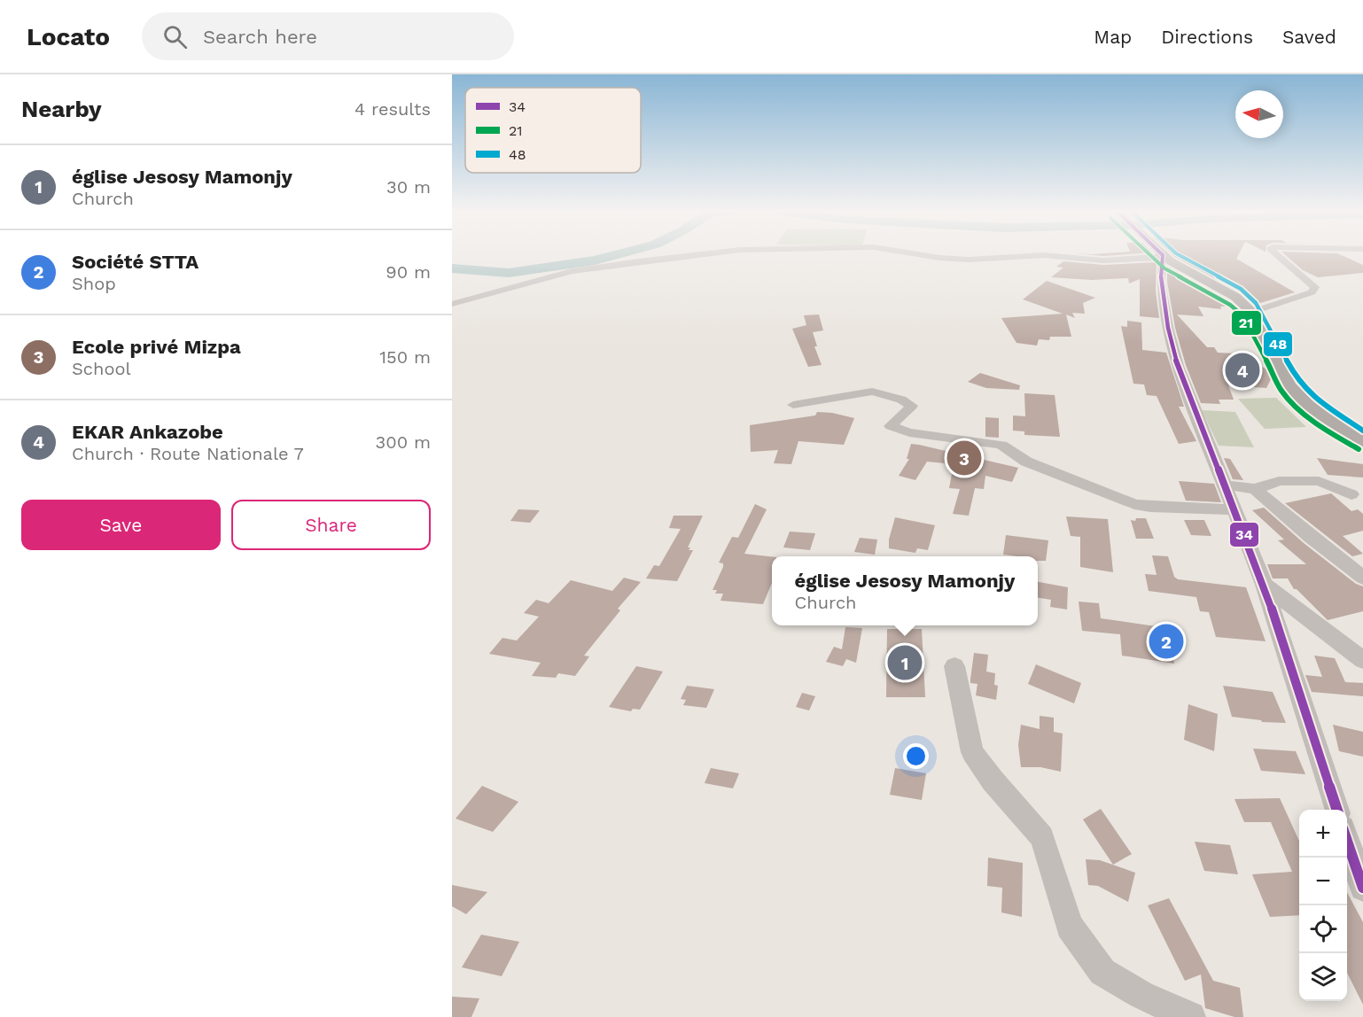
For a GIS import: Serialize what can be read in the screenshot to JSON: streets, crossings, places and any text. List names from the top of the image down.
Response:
{
  "lines": ["transit line 34", "transit line 21", "transit line 48"],
  "legend": ["34", "21", "48"],
  "north": "left",
  "page": {
    "header": "Locato",
    "search": "Search here",
    "nav": ["Map", "Directions", "Saved"],
    "heading": ["Nearby", "4 results"],
    "list": [
      {
        "mark": "1",
        "name": "église Jesosy Mamonjy",
        "note": "Church",
        "value": "30 m"
      },
      {
        "mark": "2",
        "name": "Société STTA",
        "note": "Shop",
        "value": "90 m"
      },
      {
        "mark": "3",
        "name": "Ecole privé Mizpa",
        "note": "School",
        "value": "150 m"
      },
      {
        "mark": "4",
        "name": "EKAR Ankazobe",
        "note": "Church · Route Nationale 7",
        "value": "300 m"
      }
    ],
    "pins": [
      "4",
      "3",
      "2",
      "1"
    ],
    "buttons": ["Save", "Share"],
    "popup": ["église Jesosy Mamonjy", "Church"],
    "map_buttons": ["+", "−"]
  }
}
